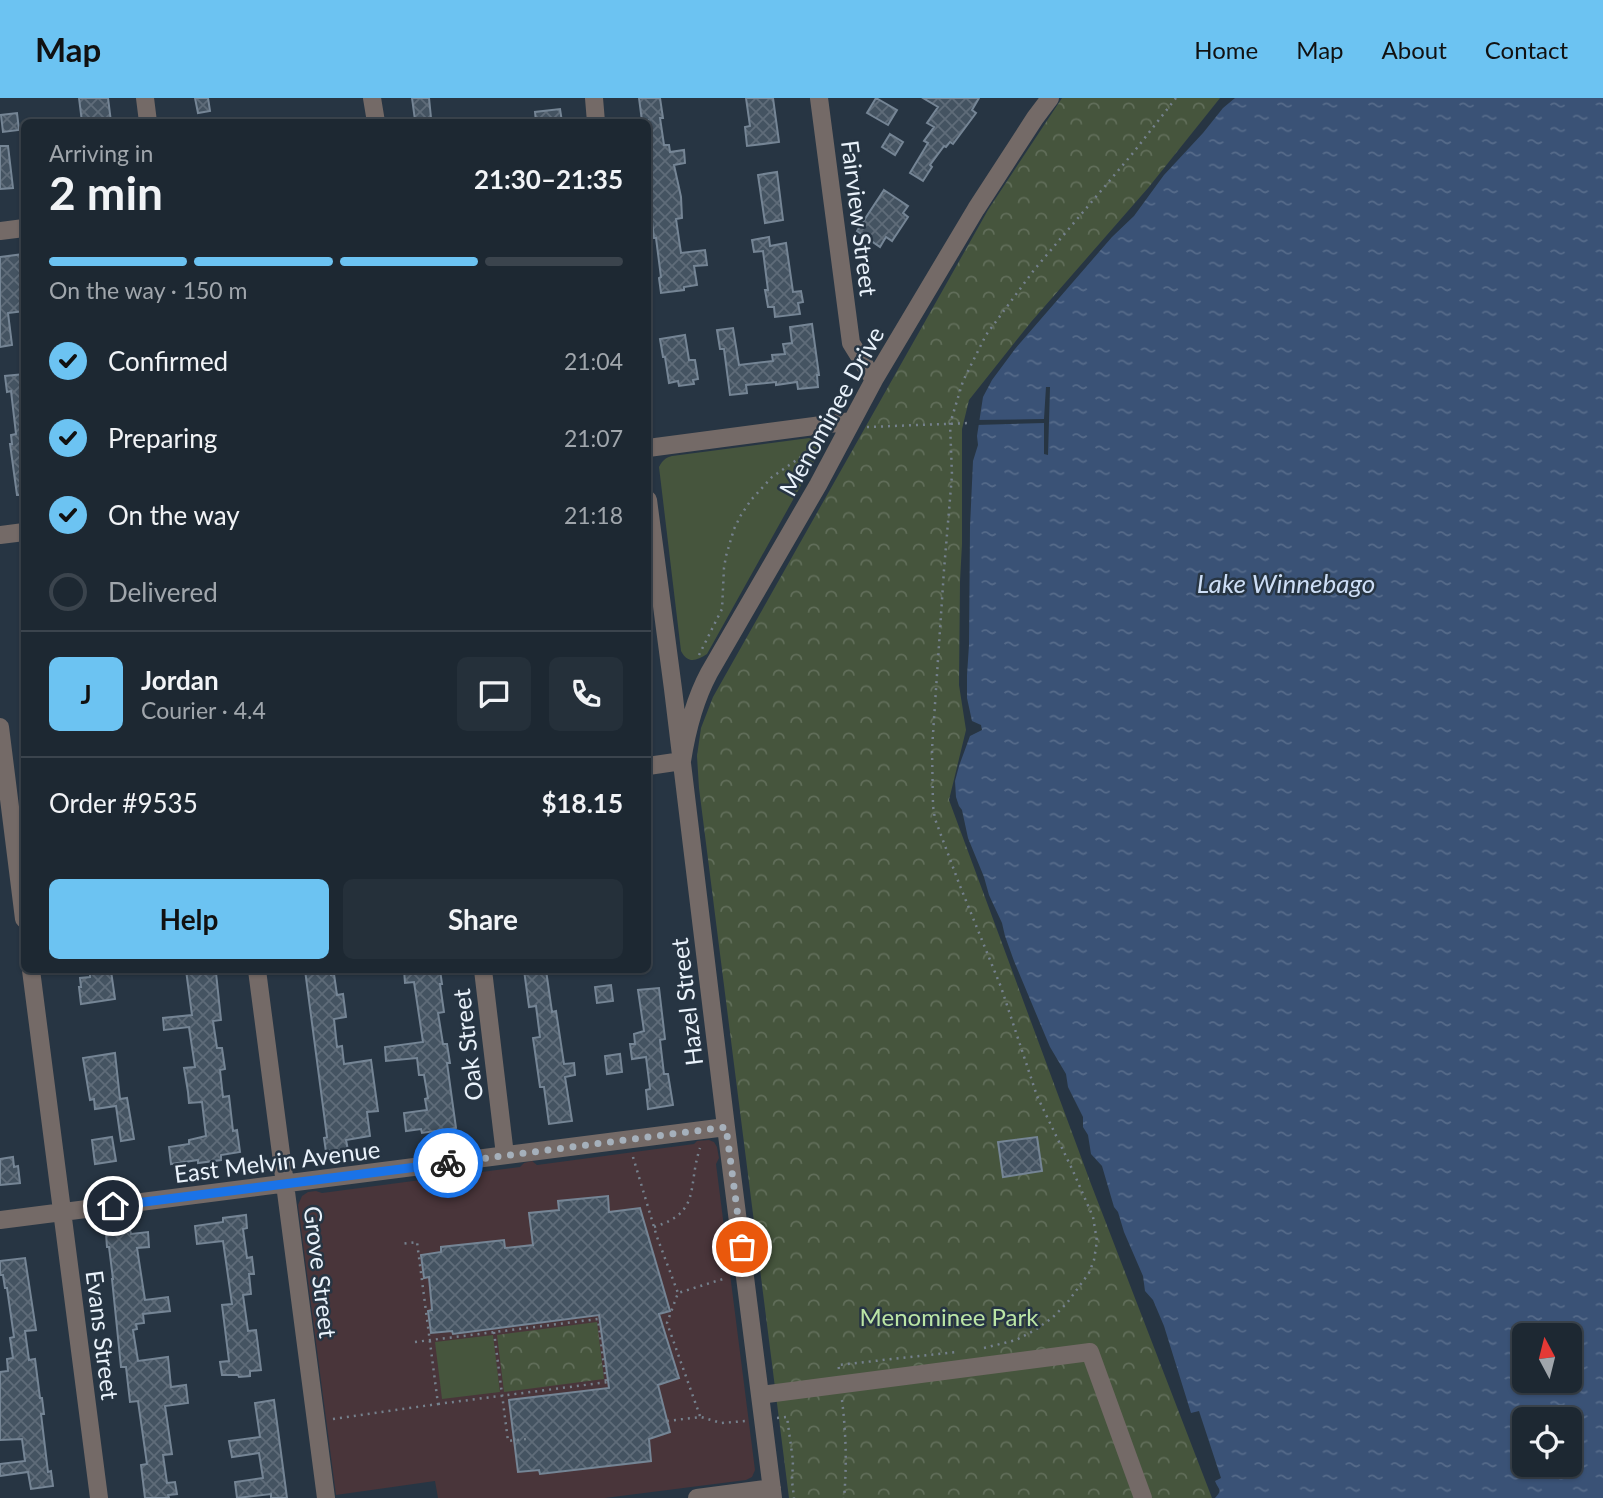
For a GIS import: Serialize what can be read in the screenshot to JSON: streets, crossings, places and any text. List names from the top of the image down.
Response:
{
  "streets": {
    "street": [
      "Fairview Street",
      "Menominee Drive",
      "Hazel Street",
      "Oak Street",
      "East Melvin Avenue",
      "Grove Street",
      "Evans Street"
    ]
  },
  "crossings": [
    ["Fairview Street", "Menominee Drive"],
    ["Menominee Drive", "Hazel Street"],
    ["Hazel Street", "East Melvin Avenue"],
    ["Oak Street", "East Melvin Avenue"],
    ["East Melvin Avenue", "Grove Street"],
    ["East Melvin Avenue", "Evans Street"]
  ],
  "water": ["Lake Winnebago"],
  "parks": ["Menominee Park"],
  "north": "top",
  "page": {
    "header": "Map",
    "nav": [
      "Home",
      "Map",
      "About",
      "Contact"
    ],
    "heading": ["2 min", "Arriving in", "21:30–21:35"],
    "panel": [
      "Jordan",
      "Courier · 4.4",
      "Order #9535",
      "$18.15"
    ],
    "bar": "On the way · 150 m",
    "list": [
      ["Confirmed", "21:04"],
      ["Preparing", "21:07"],
      ["On the way", "21:18"],
      "Delivered"
    ],
    "round": "J",
    "buttons": ["Help", "Share"]
  }
}
